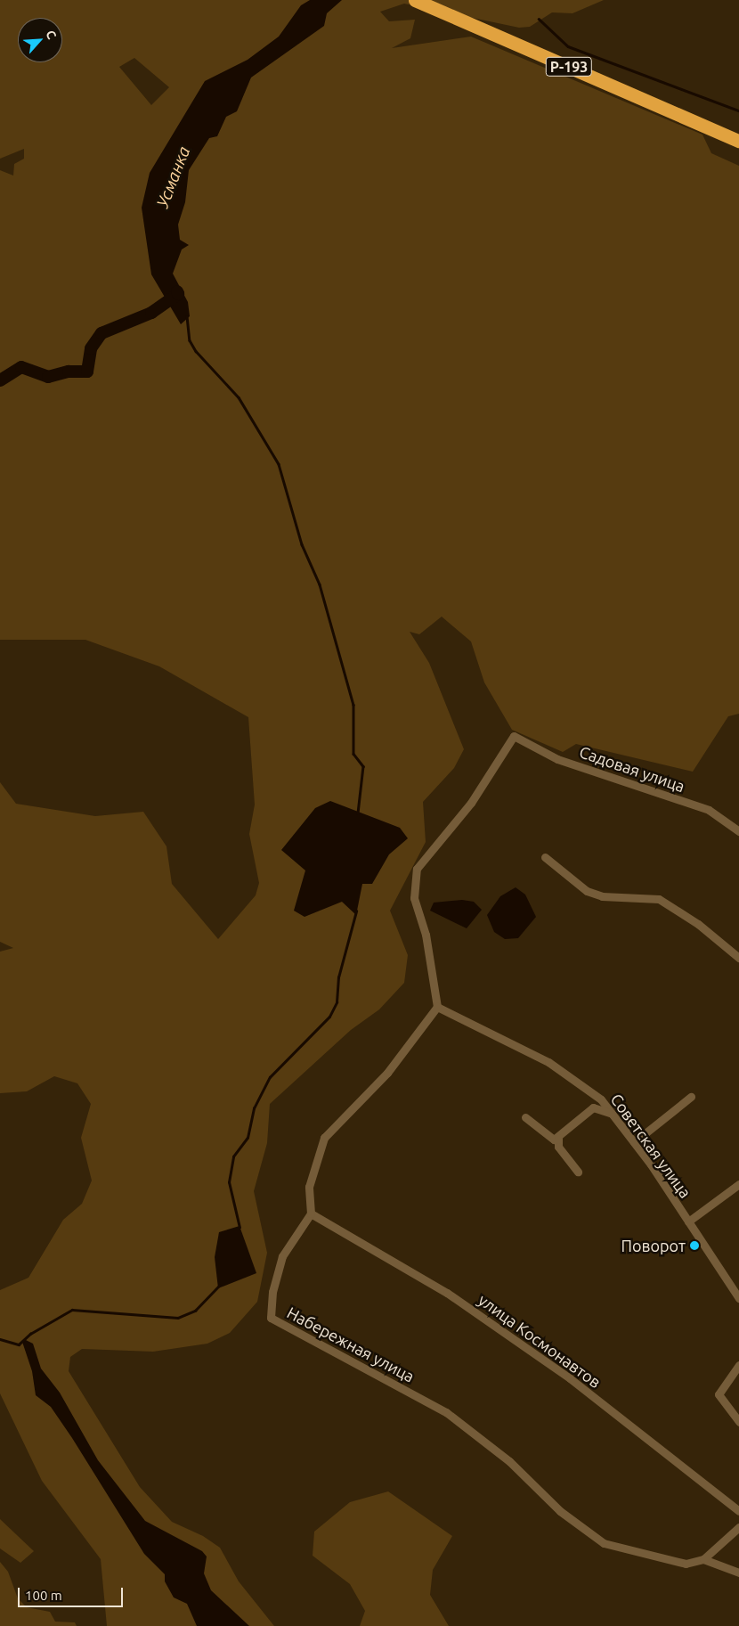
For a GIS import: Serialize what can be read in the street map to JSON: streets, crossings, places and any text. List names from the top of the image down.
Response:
{
  "streets": {
    "highway": ["Р-193"],
    "street": [
      "Садовая улица",
      "Советская улица",
      "улица Космонавтов",
      "Набережная улица"
    ]
  },
  "crossings": [
    ["Садовая улица", "Советская улица"],
    ["улица Космонавтов", "Набережная улица"]
  ],
  "water": ["Усманка"],
  "places": ["Поворот"],
  "scale_bar": "100 m",
  "north": "top right"
}
